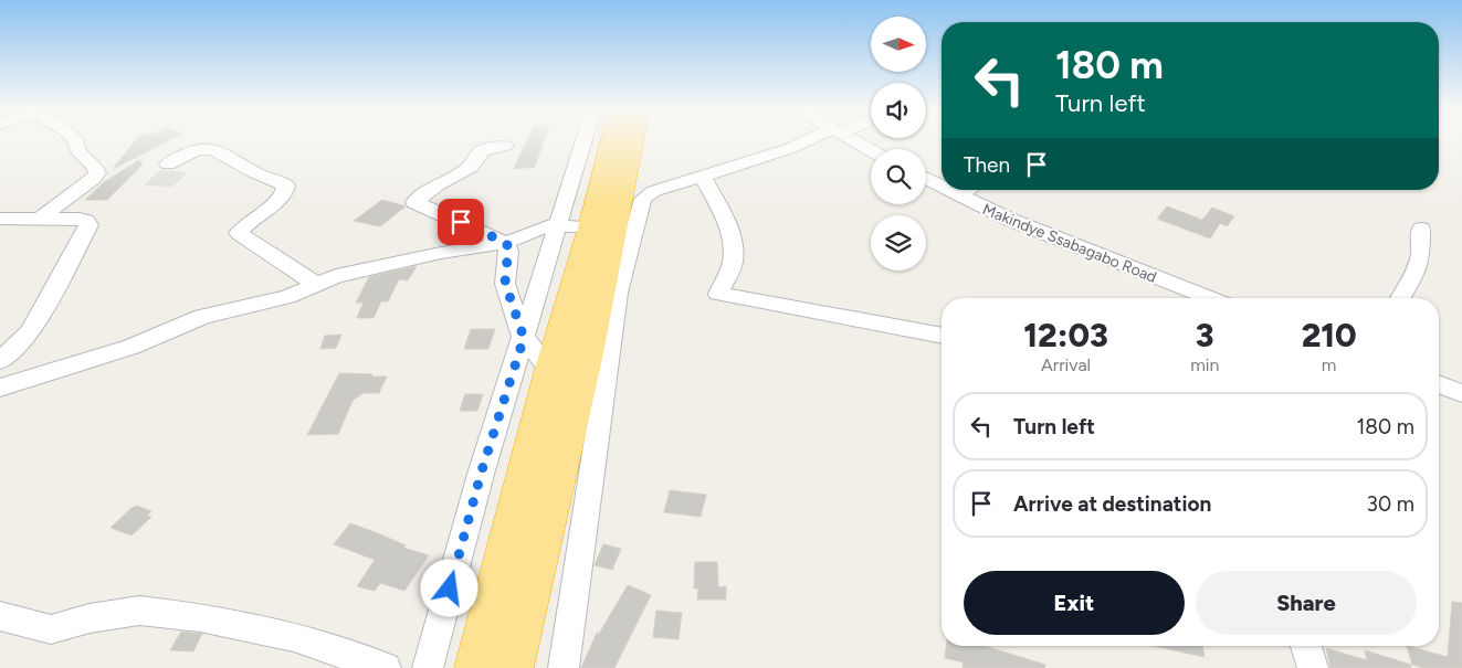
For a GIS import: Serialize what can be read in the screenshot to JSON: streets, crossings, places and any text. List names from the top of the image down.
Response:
{
  "streets": {
    "street": ["Makindye Ssabagabo Road"]
  },
  "north": "right",
  "page": {
    "turn": ["180 m", "Turn left"],
    "then": "Then",
    "eta": [
      "12:03",
      "Arrival",
      "3",
      "min",
      "210",
      "m"
    ],
    "list": [
      {
        "name": "Turn left",
        "value": "180 m"
      },
      {
        "name": "Arrive at destination",
        "value": "30 m"
      }
    ],
    "buttons": ["Exit", "Share"]
  }
}
